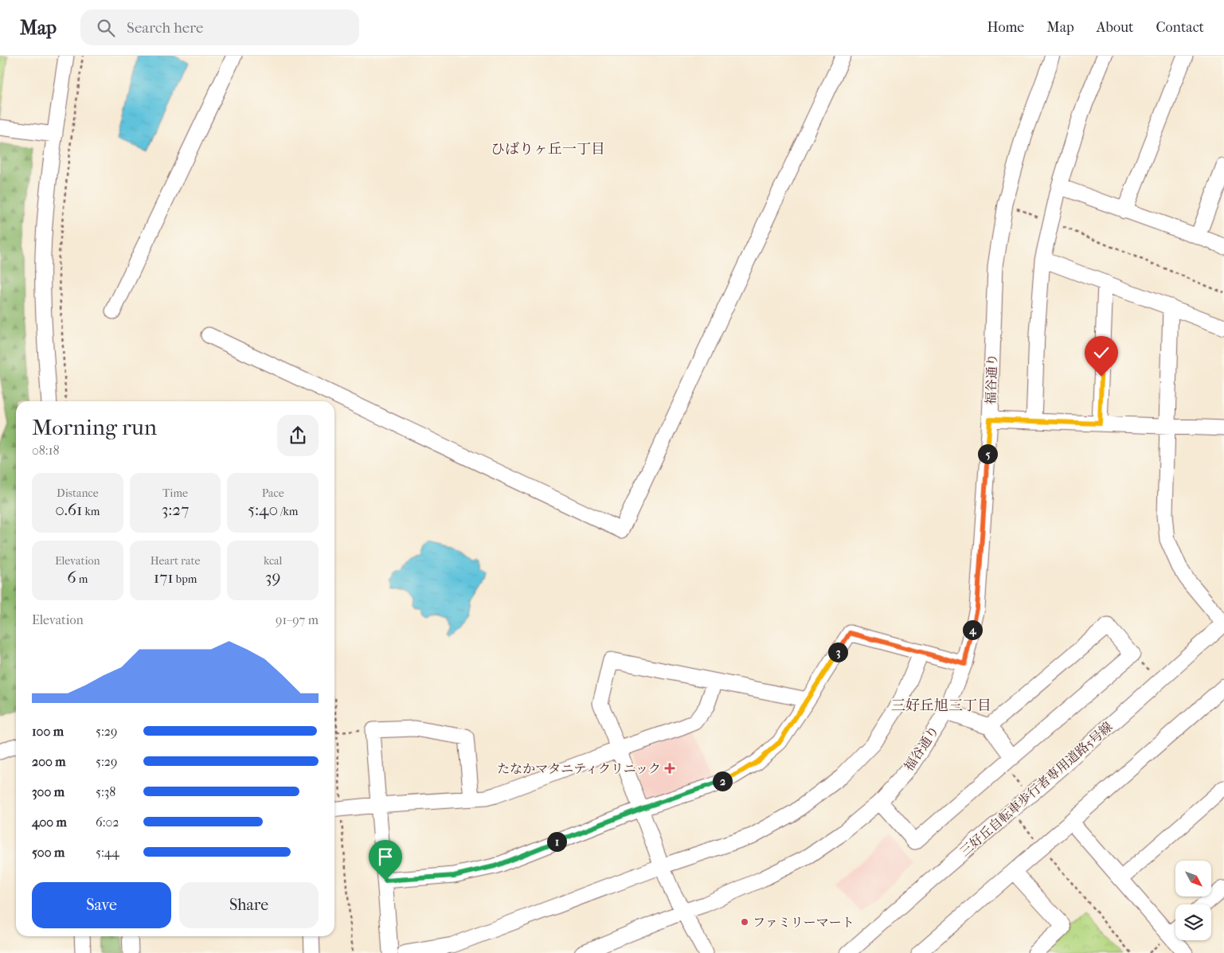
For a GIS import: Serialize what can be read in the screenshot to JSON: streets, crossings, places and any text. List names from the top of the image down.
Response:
{
  "streets": {
    "street": ["福谷通り", "三好丘自転車歩行者専用道路5号線"]
  },
  "districts": ["ひばりヶ丘一丁目", "三好丘旭三丁目"],
  "places": {
    "health": ["たなかマタニティクリニック"],
    "other": ["ファミリーマート"]
  },
  "north": "bottom right",
  "page": {
    "header": "Map",
    "search": "Search here",
    "nav": [
      "Home",
      "Map",
      "About",
      "Contact"
    ],
    "heading": ["Morning run", "08:18"],
    "pins": [
      "5",
      "4",
      "3",
      "2",
      "1"
    ],
    "stats": [
      ["Distance", "0.61 km"],
      ["Time", "3:27"],
      ["Pace", "5:40 /km"],
      ["Elevation", "6 m"],
      ["Heart rate", "171 bpm"],
      ["kcal", "39"]
    ],
    "chart": ["Elevation", "91–97 m"],
    "list": [
      {
        "name": "100 m",
        "note": "5:29"
      },
      {
        "name": "200 m",
        "note": "5:29"
      },
      {
        "name": "300 m",
        "note": "5:38"
      },
      {
        "name": "400 m",
        "note": "6:02"
      },
      {
        "name": "500 m",
        "note": "5:44"
      }
    ],
    "buttons": ["Save", "Share"]
  }
}
